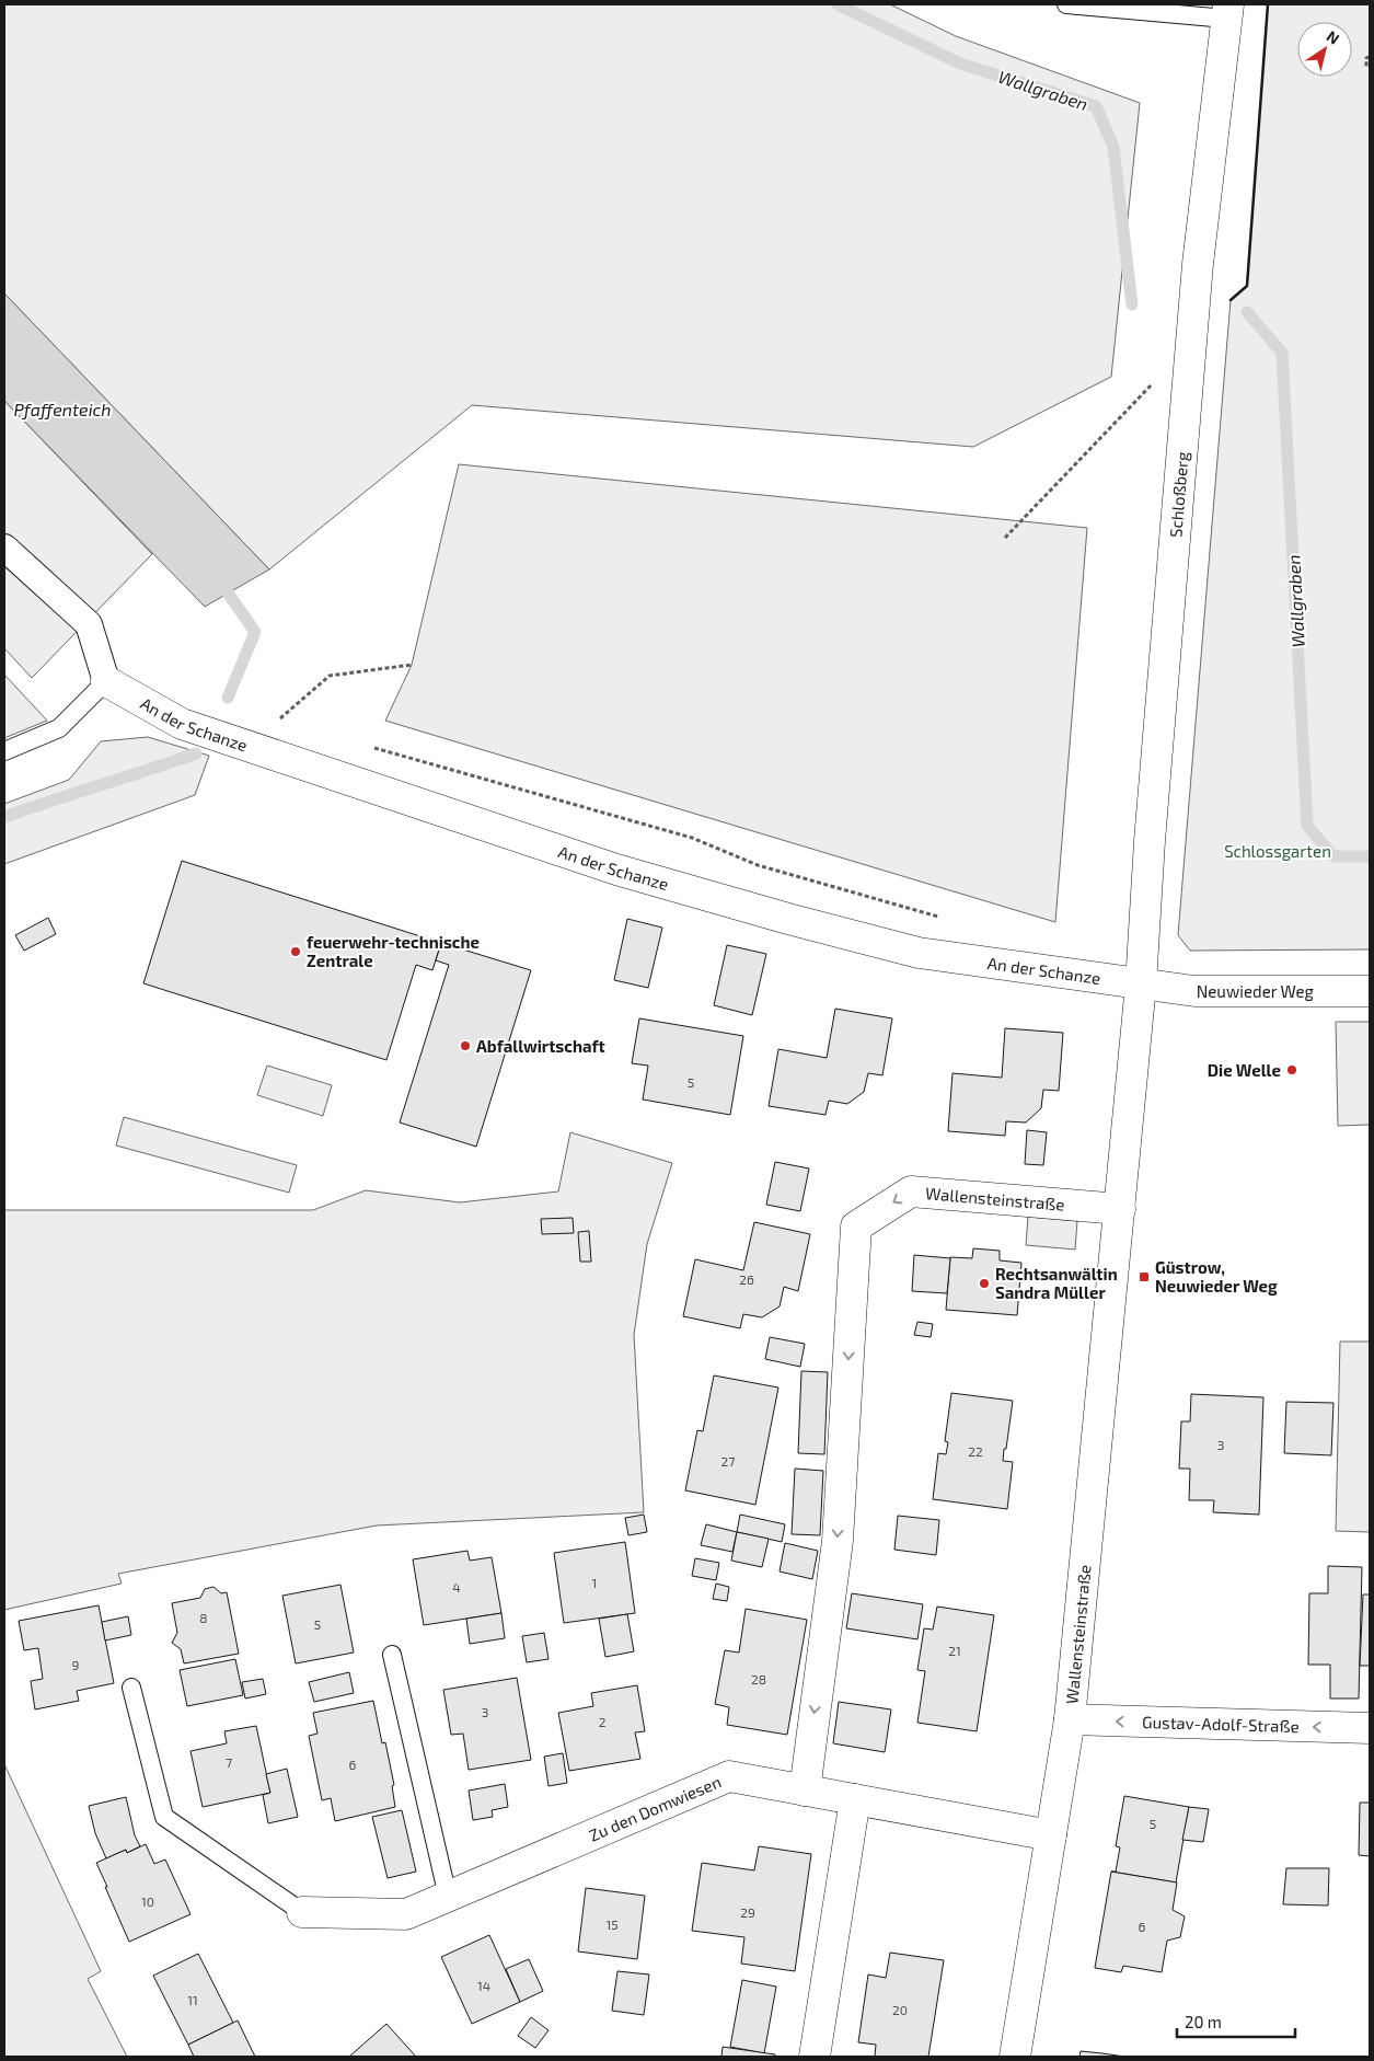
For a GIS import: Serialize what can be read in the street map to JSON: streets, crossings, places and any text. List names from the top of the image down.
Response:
{
  "streets": {
    "street": [
      "Schloßberg",
      "An der Schanze",
      "Neuwieder Weg",
      "Wallensteinstraße",
      "Gustav-Adolf-Straße",
      "Zu den Domwiesen"
    ]
  },
  "crossings": [
    ["Schloßberg", "An der Schanze"],
    ["Schloßberg", "Neuwieder Weg"],
    ["Schloßberg", "Wallensteinstraße"],
    ["An der Schanze", "Neuwieder Weg"],
    ["An der Schanze", "Wallensteinstraße"],
    ["Neuwieder Weg", "Wallensteinstraße"],
    ["Wallensteinstraße", "Gustav-Adolf-Straße"],
    ["Wallensteinstraße", "Zu den Domwiesen"]
  ],
  "one_way": ["Gustav-Adolf-Straße"],
  "water": ["Wallgraben", "Pfaffenteich"],
  "parks": ["Schlossgarten"],
  "places": {
    "other": [
      "feuerwehr-technische Zentrale",
      "Abfallwirtschaft",
      "Die Welle",
      "Rechtsanwältin Sandra Müller"
    ],
    "transit": ["Güstrow, Neuwieder Weg"]
  },
  "house_numbers": [
    "5",
    "26",
    "3",
    "22",
    "27",
    "1",
    "4",
    "8",
    "5",
    "21",
    "9",
    "28",
    "3",
    "2",
    "7",
    "6",
    "5",
    "10",
    "29",
    "15",
    "6",
    "14",
    "11",
    "20"
  ],
  "scale_bar": "20 m",
  "north": "top right"
}
